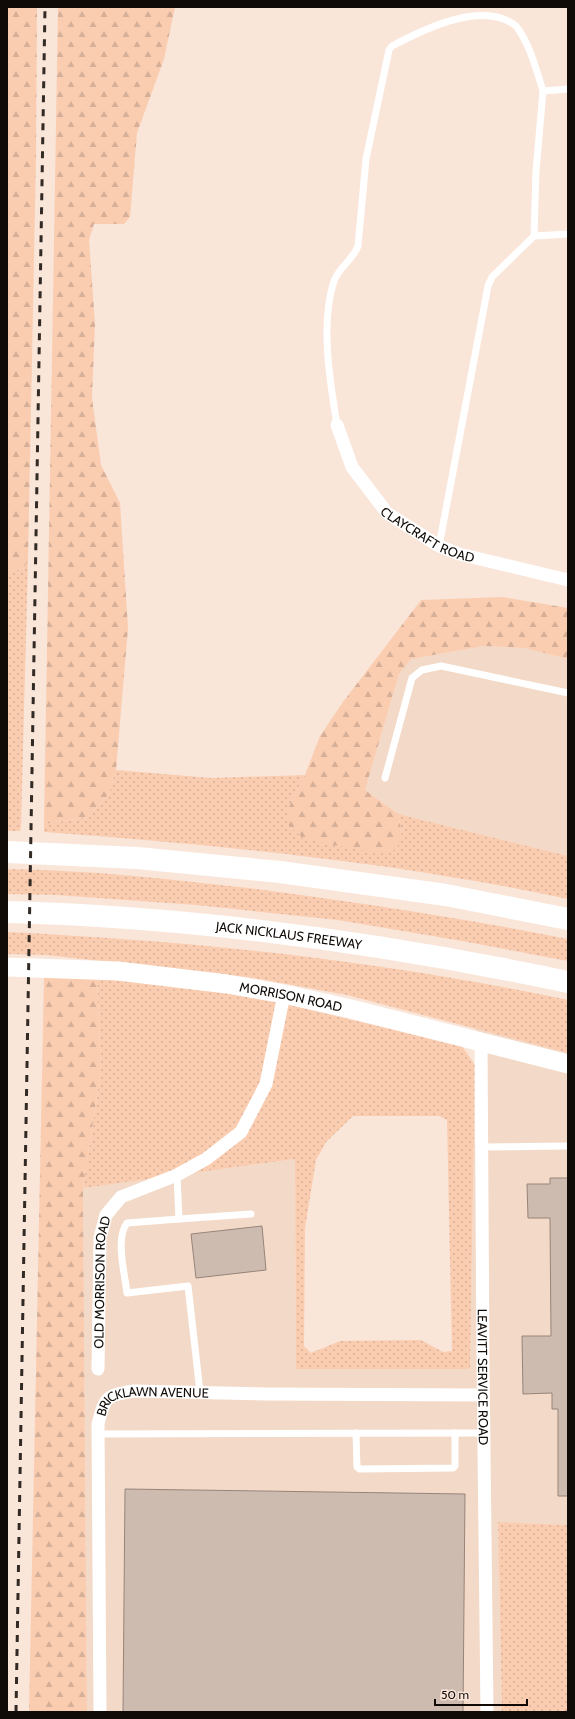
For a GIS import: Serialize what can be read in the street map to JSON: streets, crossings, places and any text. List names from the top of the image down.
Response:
{
  "streets": {
    "highway": ["JACK NICKLAUS FREEWAY"],
    "street": [
      "CLAYCRAFT ROAD",
      "MORRISON ROAD",
      "OLD MORRISON ROAD",
      "LEAVITT SERVICE ROAD",
      "BRICKLAWN AVENUE"
    ]
  },
  "crossings": [
    ["MORRISON ROAD", "OLD MORRISON ROAD"],
    ["MORRISON ROAD", "LEAVITT SERVICE ROAD"],
    ["LEAVITT SERVICE ROAD", "BRICKLAWN AVENUE"]
  ],
  "scale_bar": "50 m"
}
